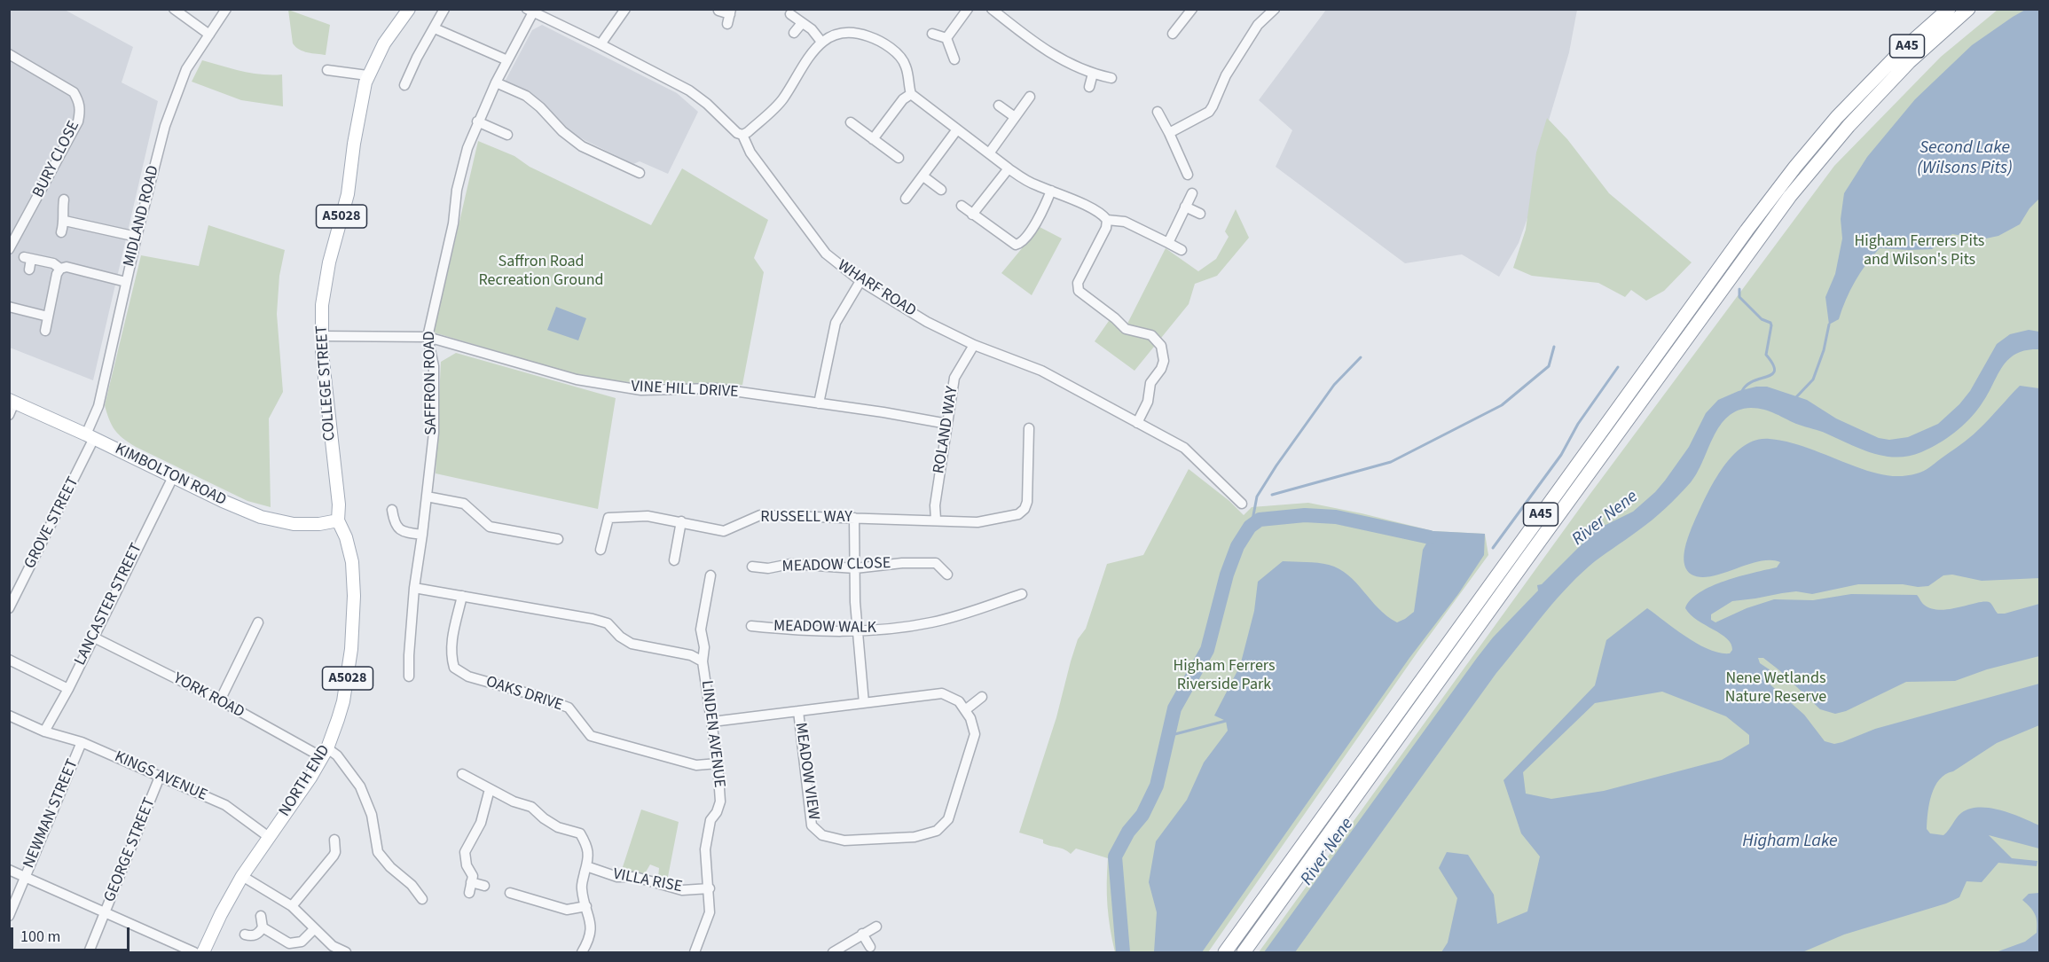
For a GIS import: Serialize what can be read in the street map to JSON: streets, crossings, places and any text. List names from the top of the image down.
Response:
{
  "streets": {
    "highway": ["A45"],
    "main road": [
      "A5028",
      "COLLEGE STREET",
      "KIMBOLTON ROAD",
      "NORTH END"
    ],
    "street": [
      "BURY CLOSE",
      "MIDLAND ROAD",
      "WHARF ROAD",
      "SAFFRON ROAD",
      "VINE HILL DRIVE",
      "ROLAND WAY",
      "RUSSELL WAY",
      "GROVE STREET",
      "MEADOW CLOSE",
      "LANCASTER STREET",
      "MEADOW WALK",
      "OAKS DRIVE",
      "YORK ROAD",
      "LINDEN AVENUE",
      "MEADOW VIEW",
      "KINGS AVENUE",
      "NEWMAN STREET",
      "GEORGE STREET",
      "VILLA RISE"
    ]
  },
  "crossings": [
    ["MIDLAND ROAD", "KIMBOLTON ROAD"],
    ["MIDLAND ROAD", "GROVE STREET"],
    ["A5028", "COLLEGE STREET"],
    ["A5028", "KINGS AVENUE"],
    ["A5028", "NORTH END"],
    ["WHARF ROAD", "SAFFRON ROAD"],
    ["WHARF ROAD", "ROLAND WAY"],
    ["COLLEGE STREET", "VINE HILL DRIVE"],
    ["COLLEGE STREET", "KIMBOLTON ROAD"],
    ["COLLEGE STREET", "NORTH END"],
    ["SAFFRON ROAD", "VINE HILL DRIVE"],
    ["VINE HILL DRIVE", "ROLAND WAY"],
    ["ROLAND WAY", "RUSSELL WAY"],
    ["KIMBOLTON ROAD", "GROVE STREET"],
    ["KIMBOLTON ROAD", "LANCASTER STREET"],
    ["LANCASTER STREET", "YORK ROAD"],
    ["LANCASTER STREET", "KINGS AVENUE"],
    ["OAKS DRIVE", "LINDEN AVENUE"],
    ["YORK ROAD", "NORTH END"],
    ["LINDEN AVENUE", "MEADOW VIEW"],
    ["LINDEN AVENUE", "VILLA RISE"],
    ["KINGS AVENUE", "NORTH END"],
    ["KINGS AVENUE", "NEWMAN STREET"],
    ["KINGS AVENUE", "GEORGE STREET"]
  ],
  "water": ["Second Lake (Wilsons Pits)", "River Nene", "Higham Lake"],
  "parks": [
    "Higham Ferrers Pits and Wilson's Pits",
    "Saffron Road Recreation Ground",
    "Higham Ferrers Riverside Park",
    "Nene Wetlands Nature Reserve"
  ],
  "scale_bar": "100 m"
}
